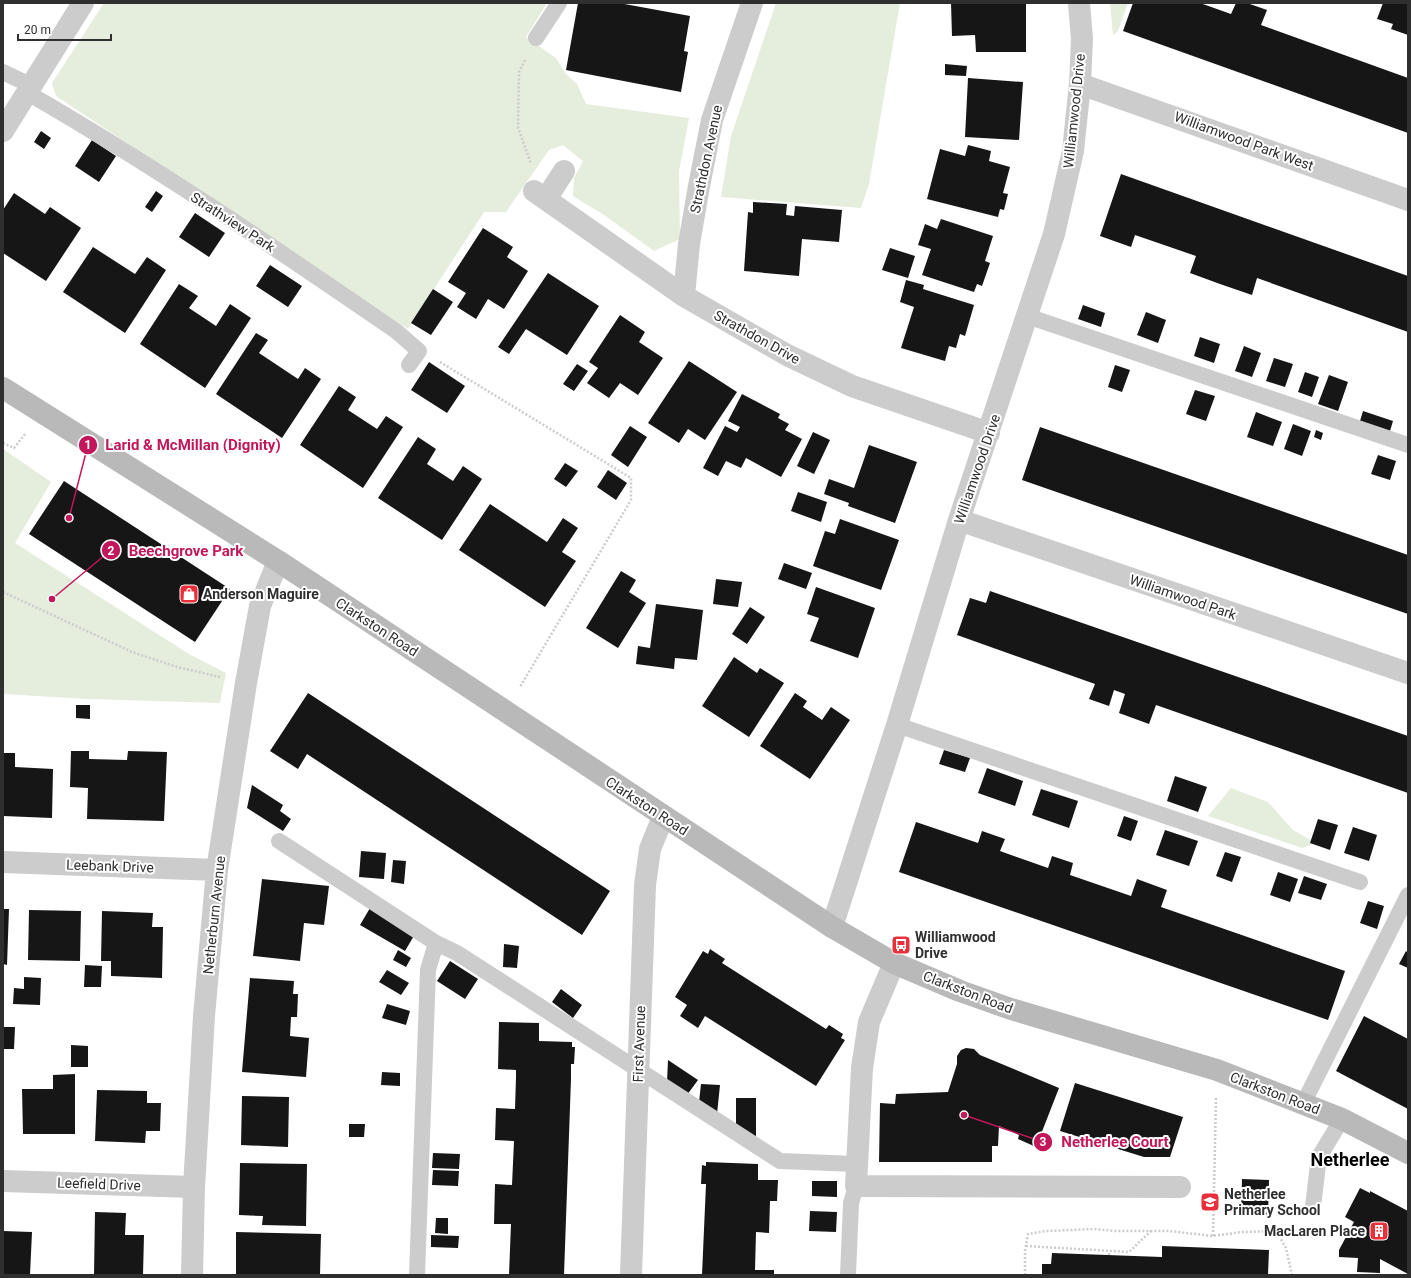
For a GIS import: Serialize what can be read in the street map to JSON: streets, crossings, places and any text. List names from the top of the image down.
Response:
{
  "streets": {
    "main road": ["Clarkston Road"],
    "street": [
      "Williamwood Drive",
      "Williamwood Park West",
      "Strathdon Avenue",
      "Strathdon Drive",
      "Williamwood Park",
      "Leebank Drive",
      "Netherburn Avenue",
      "First Avenue",
      "Leefield Drive"
    ],
    "lane": ["Strathview Park"]
  },
  "crossings": [
    ["Williamwood Drive", "Williamwood Park West"],
    ["Williamwood Drive", "Strathdon Drive"],
    ["Williamwood Drive", "Williamwood Park"],
    ["Williamwood Drive", "Clarkston Road"],
    ["Strathdon Avenue", "Strathdon Drive"],
    ["Clarkston Road", "Netherburn Avenue"],
    ["Clarkston Road", "First Avenue"],
    ["Leebank Drive", "Netherburn Avenue"],
    ["Netherburn Avenue", "Leefield Drive"]
  ],
  "districts": ["Netherlee"],
  "places": {
    "other": ["Larid & McMillan (Dignity)", "Beechgrove Park", "Netherlee Court"],
    "shop": ["Anderson Maguire"],
    "bus stop": ["Williamwood Drive"],
    "school or university": ["Netherlee Primary School"],
    "building": ["MacLaren Place"]
  },
  "scale_bar": "20 m"
}
